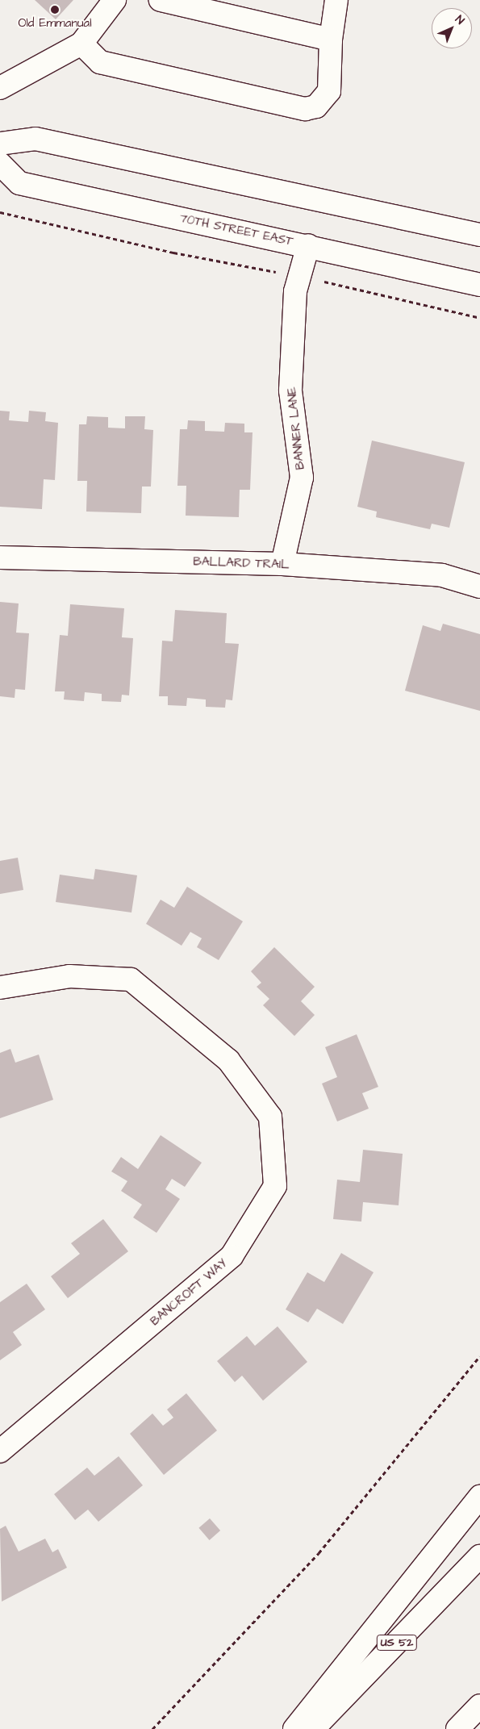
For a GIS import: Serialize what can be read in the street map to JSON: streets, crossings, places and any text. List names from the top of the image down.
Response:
{
  "streets": {
    "main road": [
      "70TH STREET EAST",
      "BANNER LANE",
      "BALLARD TRAIL",
      "BANCROFT WAY",
      "US 52"
    ]
  },
  "crossings": [
    ["70TH STREET EAST", "BANNER LANE"],
    ["BANNER LANE", "BALLARD TRAIL"]
  ],
  "places": ["Old Emmanual"],
  "north": "top right"
}
